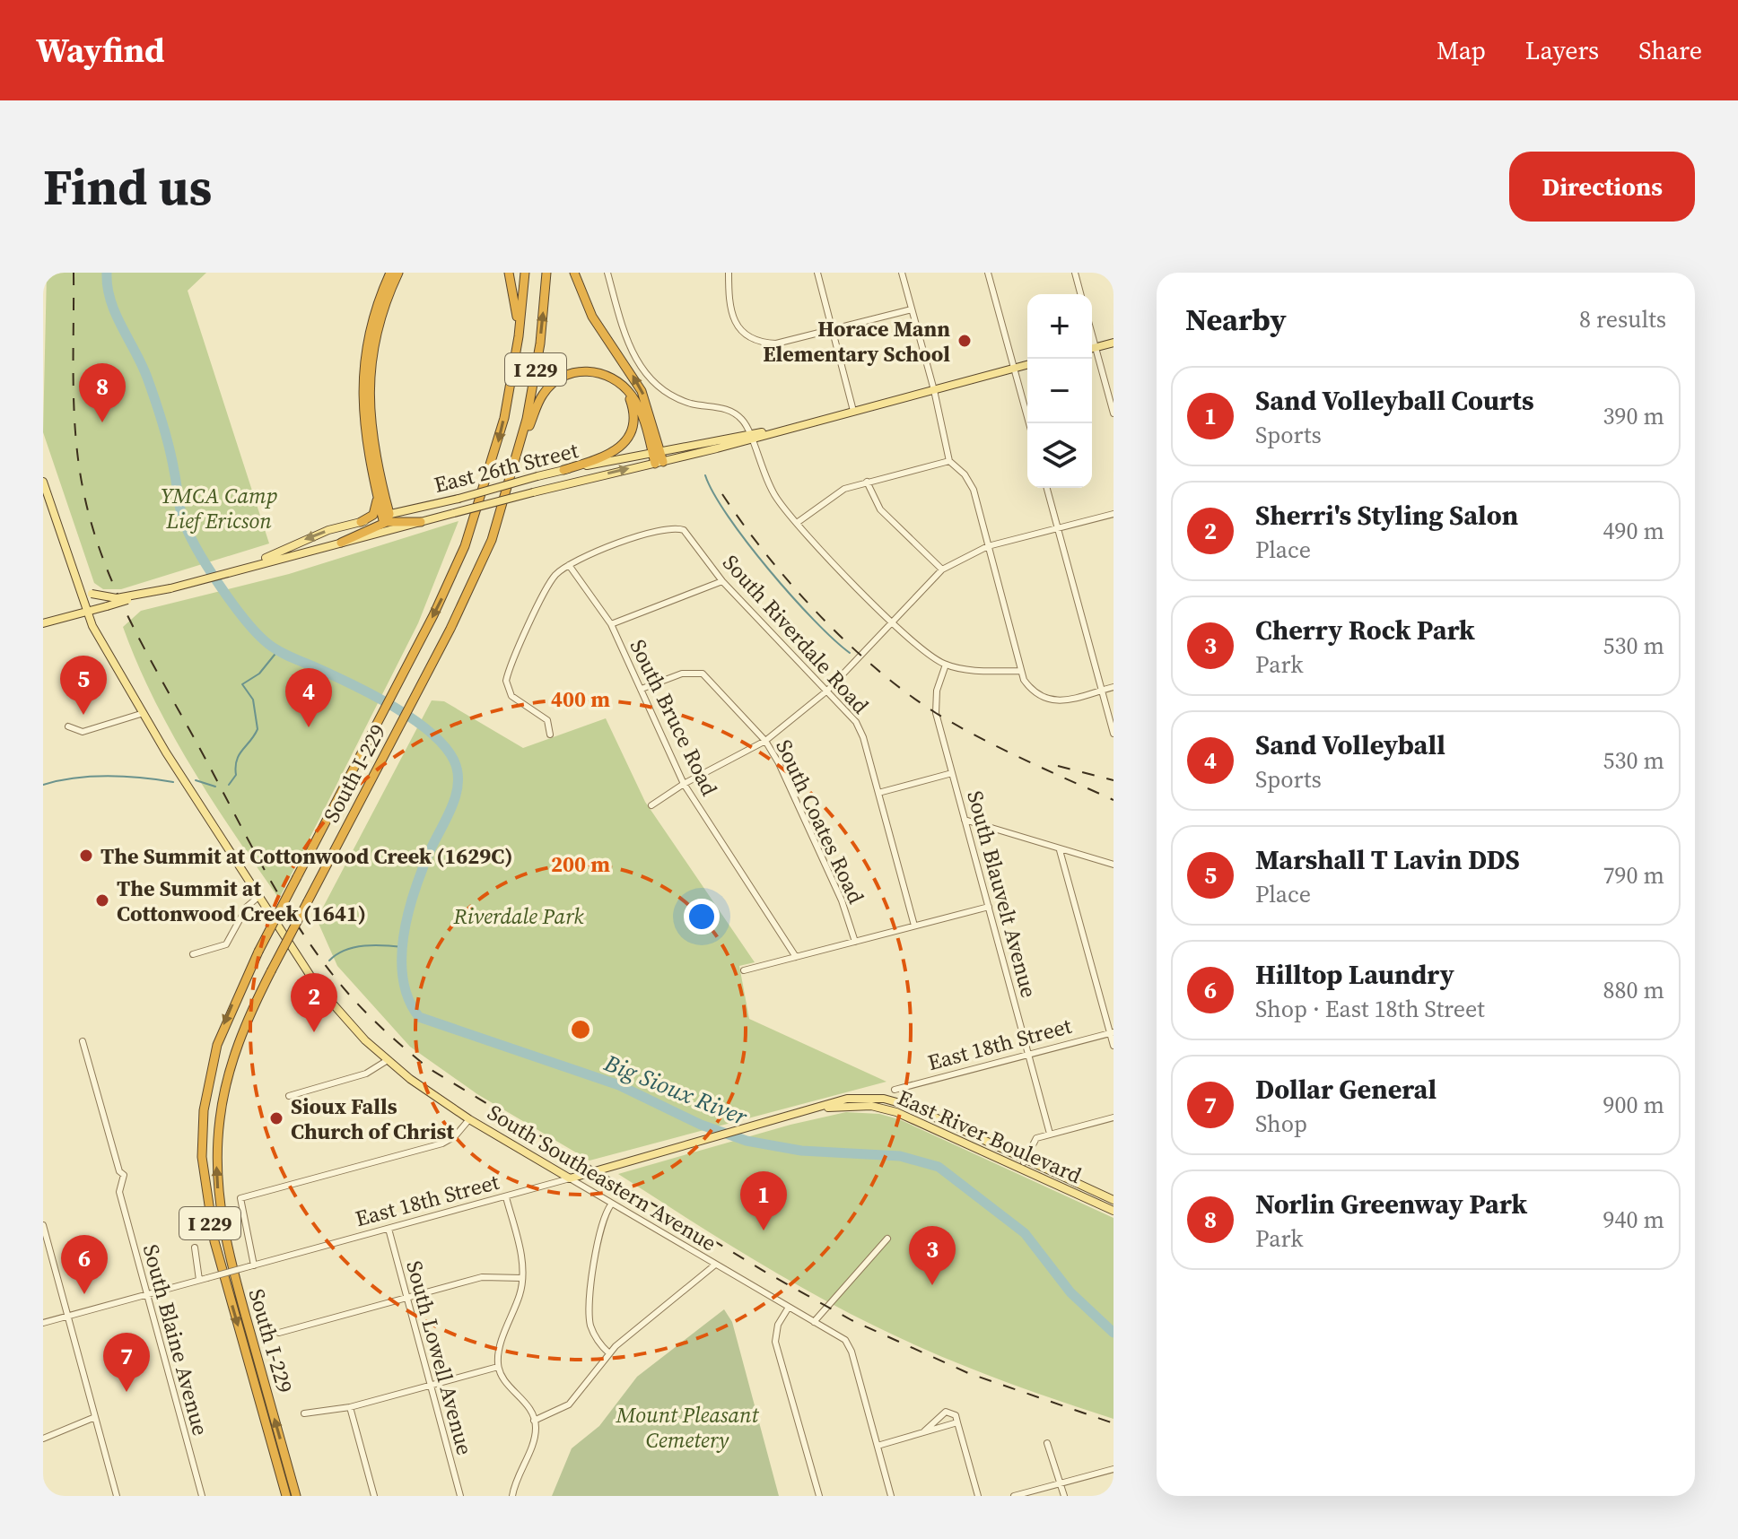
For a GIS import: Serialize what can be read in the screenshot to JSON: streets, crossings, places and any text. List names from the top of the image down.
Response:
{
  "streets": {
    "highway": ["I 229", "South I-229"],
    "main road": [
      "East 26th Street",
      "East 18th Street",
      "East River Boulevard",
      "South Southeastern Avenue"
    ],
    "street": [
      "South Riverdale Road",
      "South Bruce Road",
      "South Coates Road",
      "South Blauvelt Avenue",
      "South Blaine Avenue",
      "South Lowell Avenue"
    ]
  },
  "crossings": [
    ["East 26th Street", "South Southeastern Avenue"],
    ["South Riverdale Road", "South Bruce Road"],
    ["South Bruce Road", "South Coates Road"],
    ["South Blauvelt Avenue", "East 18th Street"],
    ["East 18th Street", "East River Boulevard"],
    ["East 18th Street", "South Southeastern Avenue"],
    ["East 18th Street", "South Blaine Avenue"],
    ["East 18th Street", "South Lowell Avenue"]
  ],
  "water": ["Big Sioux River"],
  "parks": ["YMCA Camp Lief Ericson", "Riverdale Park", "Mount Pleasant Cemetery"],
  "places": [
    "Horace Mann Elementary School",
    "The Summit at Cottonwood Creek (1629C)",
    "The Summit at Cottonwood Creek (1641)",
    "Sioux Falls Church of Christ"
  ],
  "page": {
    "header": "Wayfind",
    "nav": ["Map", "Layers", "Share"],
    "buttons": "Directions",
    "title": "Find us",
    "heading": ["Nearby", "8 results"],
    "map_buttons": ["+", "−"],
    "pins": [
      "8",
      "5",
      "4",
      "2",
      "1",
      "3",
      "6",
      "7"
    ],
    "list": [
      {
        "mark": "1",
        "name": "Sand Volleyball Courts",
        "note": "Sports",
        "value": "390 m"
      },
      {
        "mark": "2",
        "name": "Sherri's Styling Salon",
        "note": "Place",
        "value": "490 m"
      },
      {
        "mark": "3",
        "name": "Cherry Rock Park",
        "note": "Park",
        "value": "530 m"
      },
      {
        "mark": "4",
        "name": "Sand Volleyball",
        "note": "Sports",
        "value": "530 m"
      },
      {
        "mark": "5",
        "name": "Marshall T Lavin DDS",
        "note": "Place",
        "value": "790 m"
      },
      {
        "mark": "6",
        "name": "Hilltop Laundry",
        "note": "Shop · East 18th Street",
        "value": "880 m"
      },
      {
        "mark": "7",
        "name": "Dollar General",
        "note": "Shop",
        "value": "900 m"
      },
      {
        "mark": "8",
        "name": "Norlin Greenway Park",
        "note": "Park",
        "value": "940 m"
      }
    ]
  },
  "rings": ["400 m", "200 m"]
}
